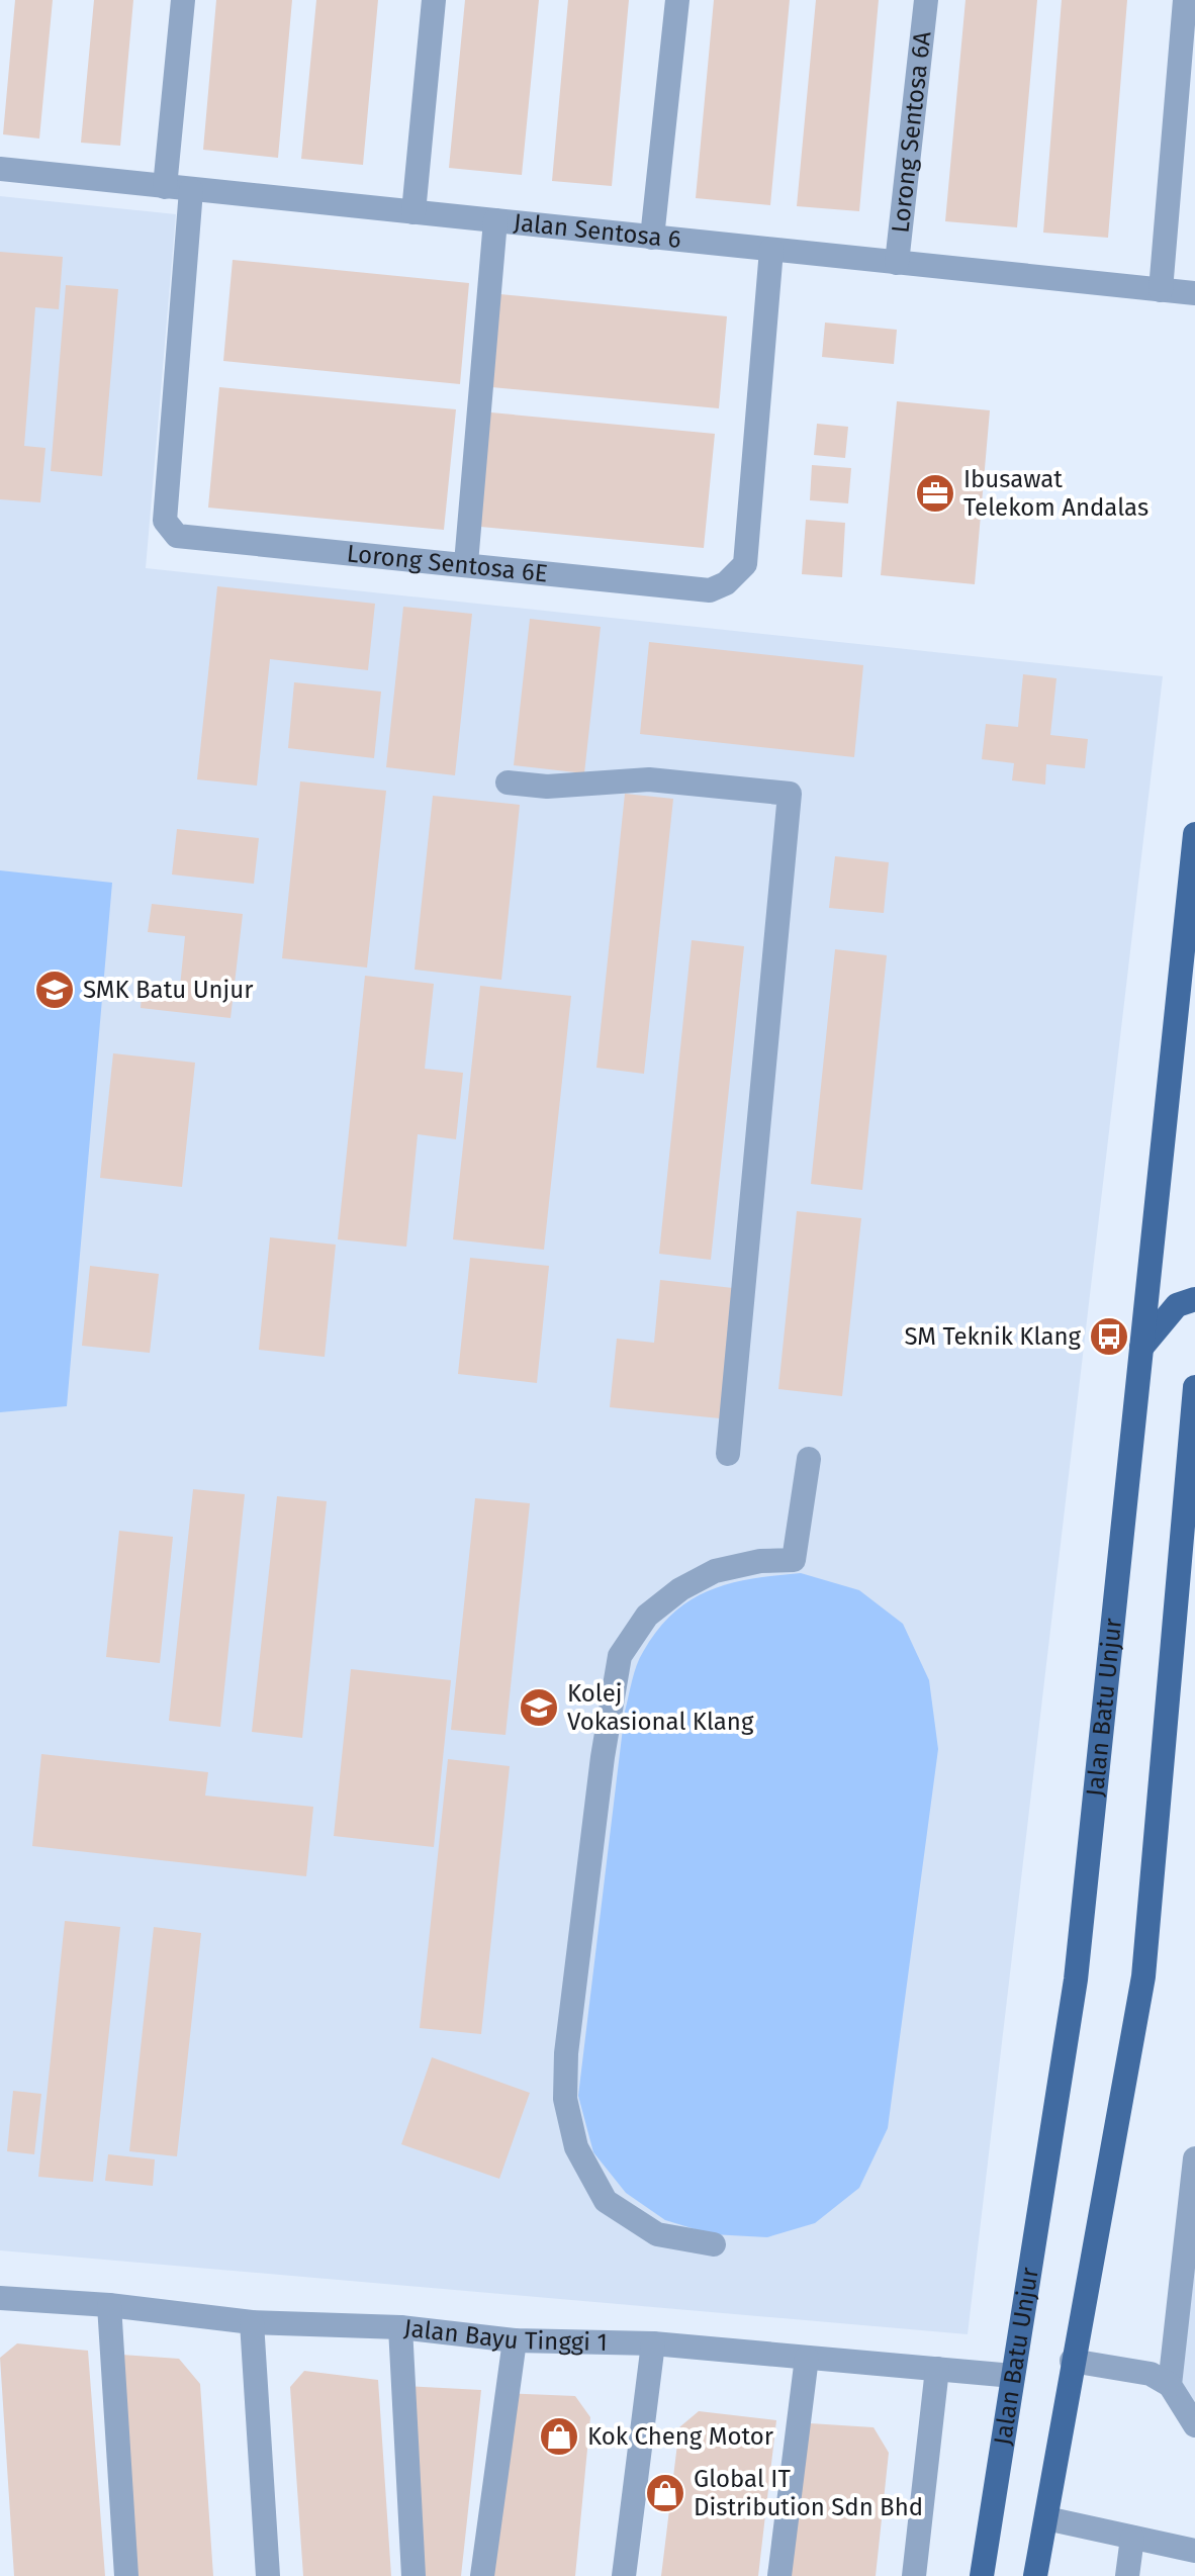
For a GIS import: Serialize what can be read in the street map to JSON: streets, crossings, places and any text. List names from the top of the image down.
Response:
{
  "streets": {
    "main road": ["Jalan Batu Unjur"],
    "street": [
      "Lorong Sentosa 6A",
      "Jalan Sentosa 6",
      "Lorong Sentosa 6E",
      "Jalan Bayu Tinggi 1"
    ]
  },
  "crossings": [
    ["Lorong Sentosa 6A", "Jalan Sentosa 6"],
    ["Jalan Sentosa 6", "Lorong Sentosa 6E"],
    ["Jalan Batu Unjur", "Jalan Bayu Tinggi 1"]
  ],
  "places": {
    "office": ["Ibusawat Telekom Andalas"],
    "school or university": ["SMK Batu Unjur", "Kolej Vokasional Klang"],
    "bus stop": ["SM Teknik Klang"],
    "shop": ["Kok Cheng Motor", "Global IT Distribution Sdn Bhd"]
  }
}
